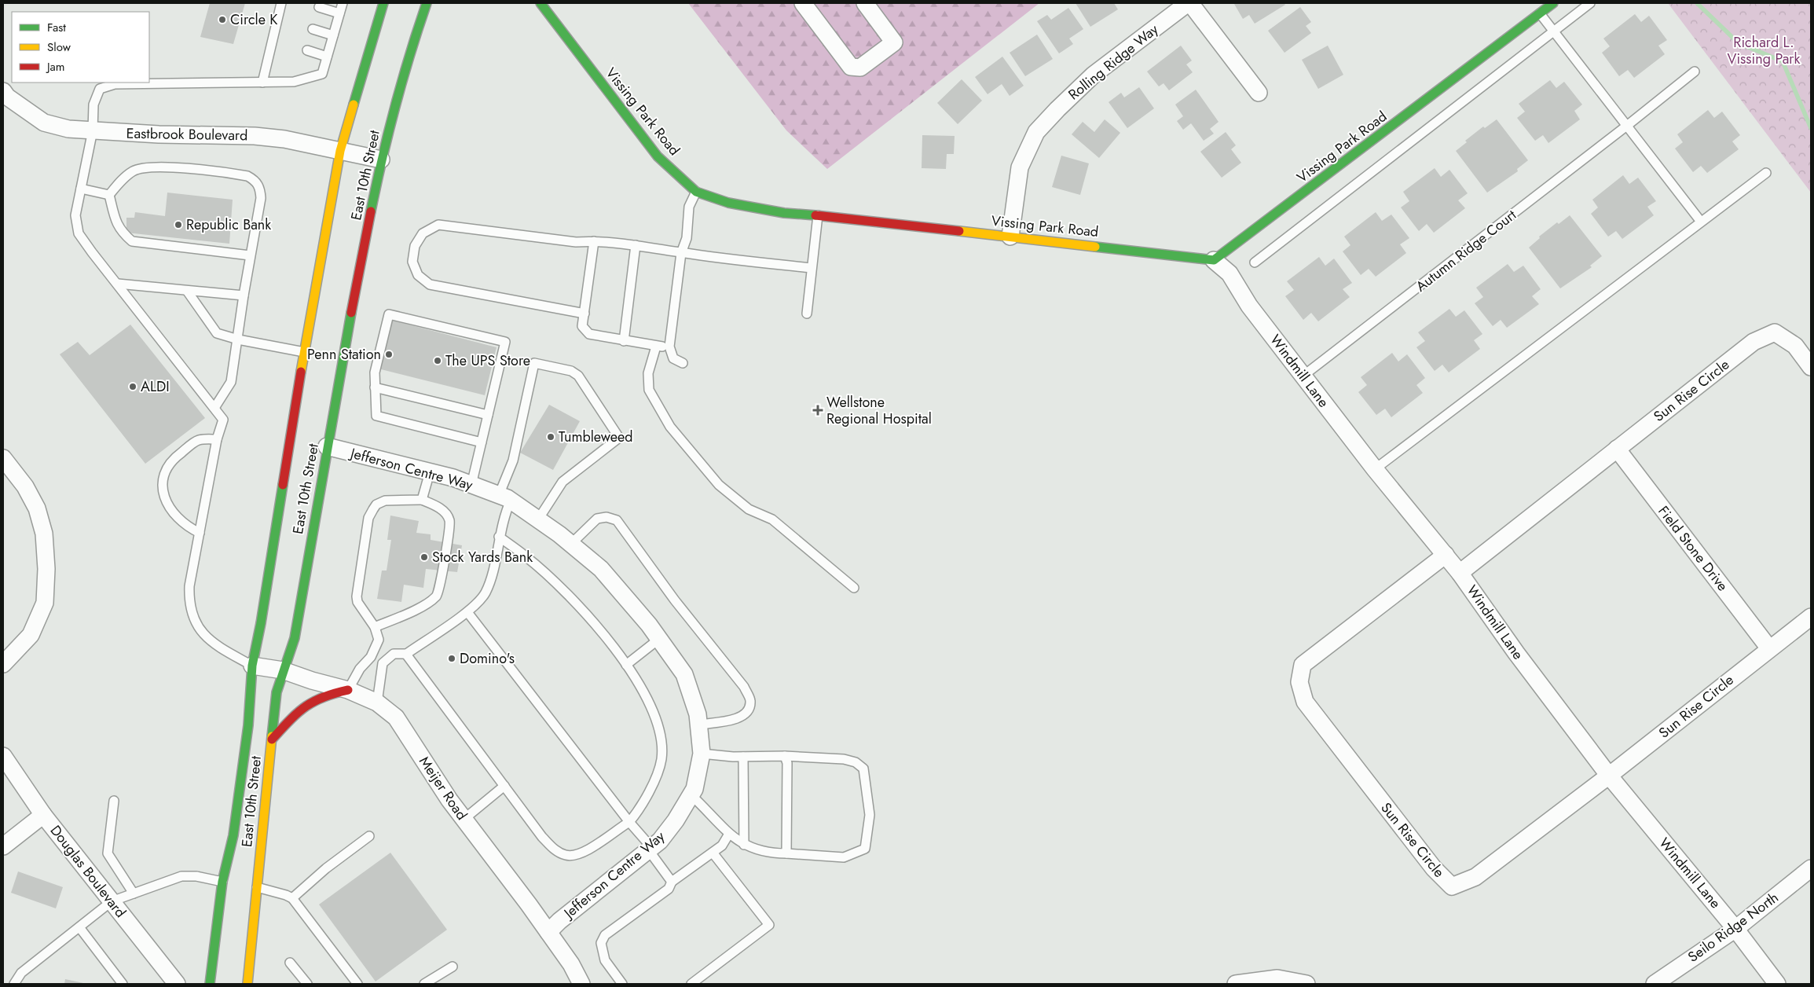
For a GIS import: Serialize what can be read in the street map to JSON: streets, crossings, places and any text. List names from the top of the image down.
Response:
{
  "streets": {
    "main road": ["Vissing Park Road", "East 10th Street"],
    "street": [
      "Rolling Ridge Way",
      "Eastbrook Boulevard",
      "Windmill Lane",
      "Sun Rise Circle",
      "Jefferson Centre Way",
      "Field Stone Drive",
      "Meijer Road",
      "Douglas Boulevard",
      "Seilo Ridge North"
    ],
    "lane": ["Autumn Ridge Court"]
  },
  "crossings": [
    ["Rolling Ridge Way", "Vissing Park Road"],
    ["Vissing Park Road", "Windmill Lane"],
    ["Eastbrook Boulevard", "East 10th Street"],
    ["East 10th Street", "Jefferson Centre Way"],
    ["East 10th Street", "Meijer Road"],
    ["Autumn Ridge Court", "Windmill Lane"],
    ["Windmill Lane", "Sun Rise Circle"],
    ["Windmill Lane", "Seilo Ridge North"],
    ["Sun Rise Circle", "Field Stone Drive"],
    ["Jefferson Centre Way", "Meijer Road"]
  ],
  "parks": ["Richard L. Vissing Park"],
  "places": {
    "other": [
      "Circle K",
      "Republic Bank",
      "Penn Station",
      "The UPS Store",
      "ALDI",
      "Tumbleweed",
      "Stock Yards Bank",
      "Domino's"
    ],
    "health": ["Wellstone Regional Hospital"]
  },
  "legend": ["Fast", "Slow", "Jam"]
}
